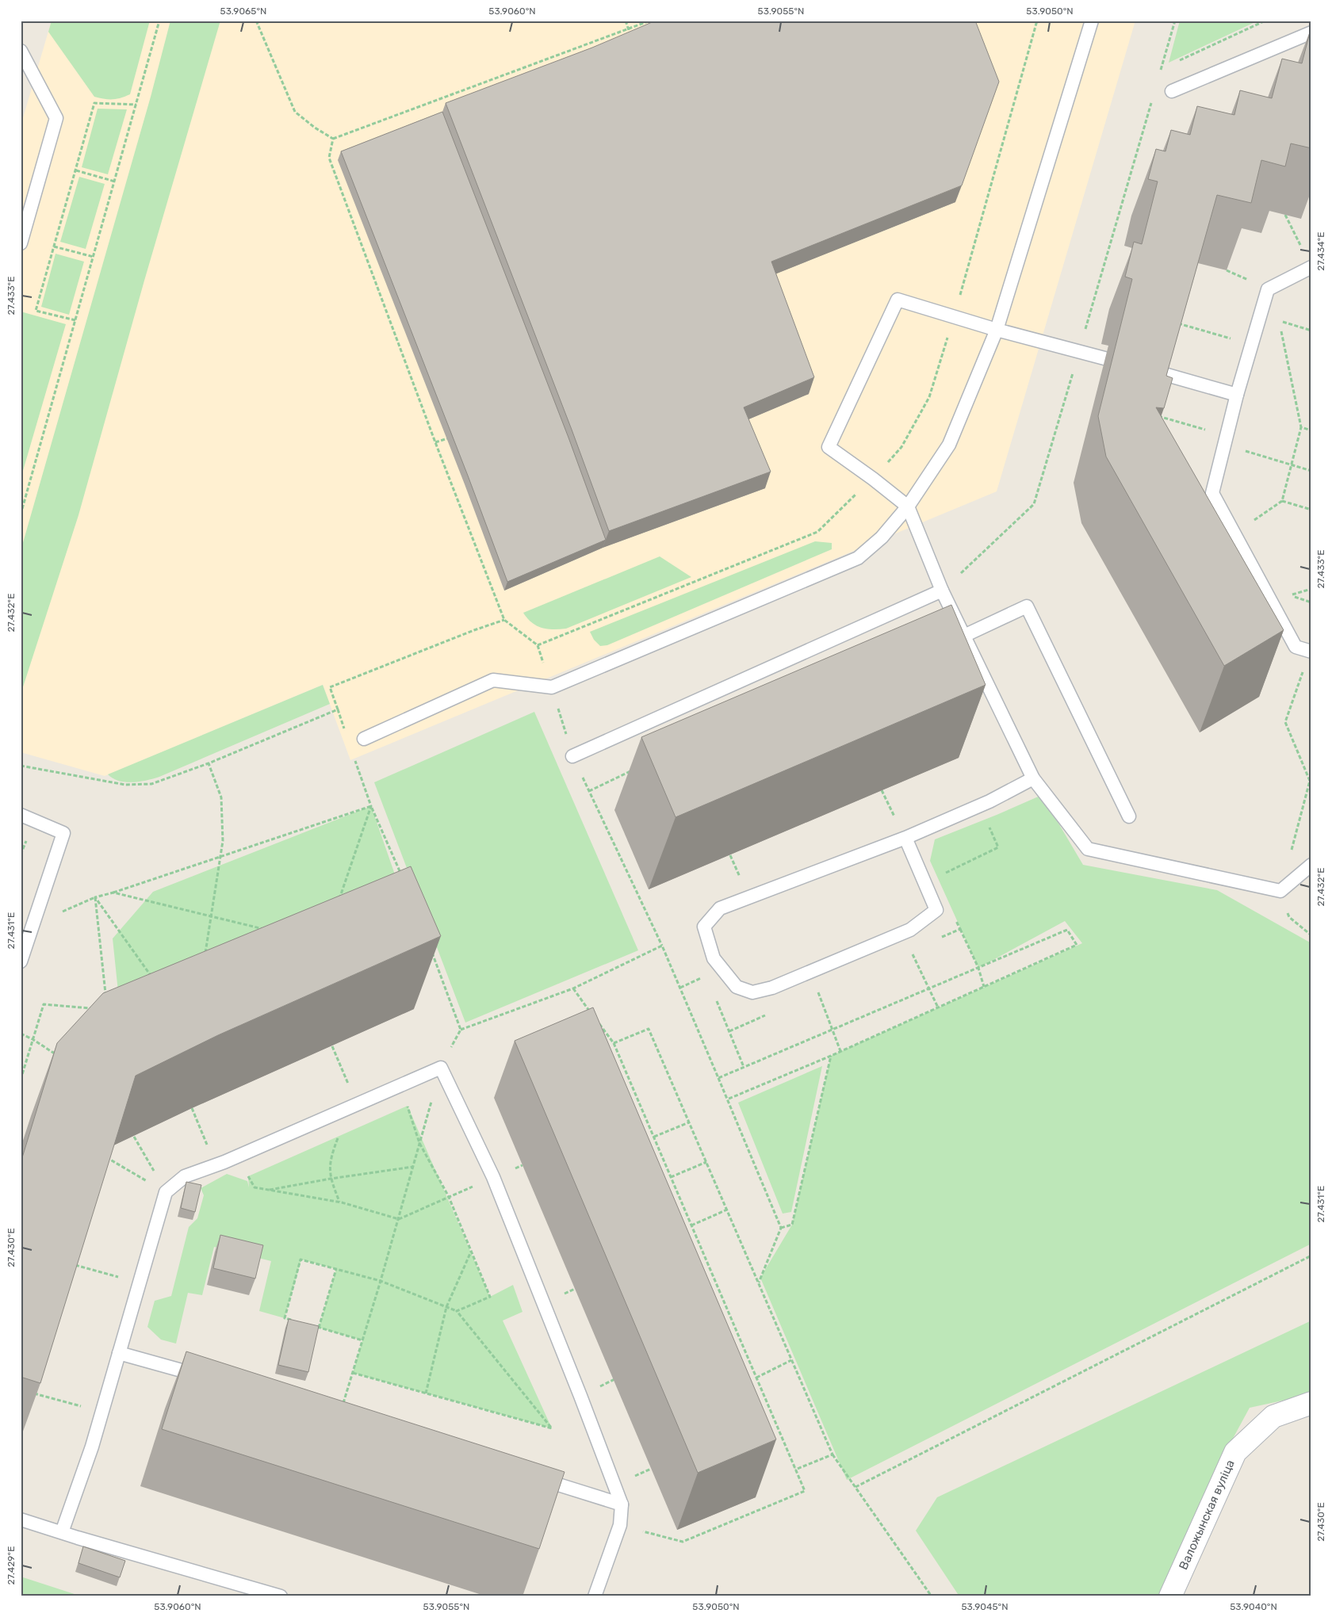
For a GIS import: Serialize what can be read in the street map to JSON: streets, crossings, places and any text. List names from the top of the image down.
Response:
{
  "streets": {
    "street": ["Валожынская вуліца"]
  },
  "coordinates": [
    "53.9065°N",
    "53.9060°N",
    "53.9055°N",
    "53.9050°N",
    "27.434°E",
    "27.433°E",
    "27.432°E",
    "27.431°E",
    "27.430°E",
    "27.429°E",
    "53.9045°N",
    "53.9040°N"
  ]
}
